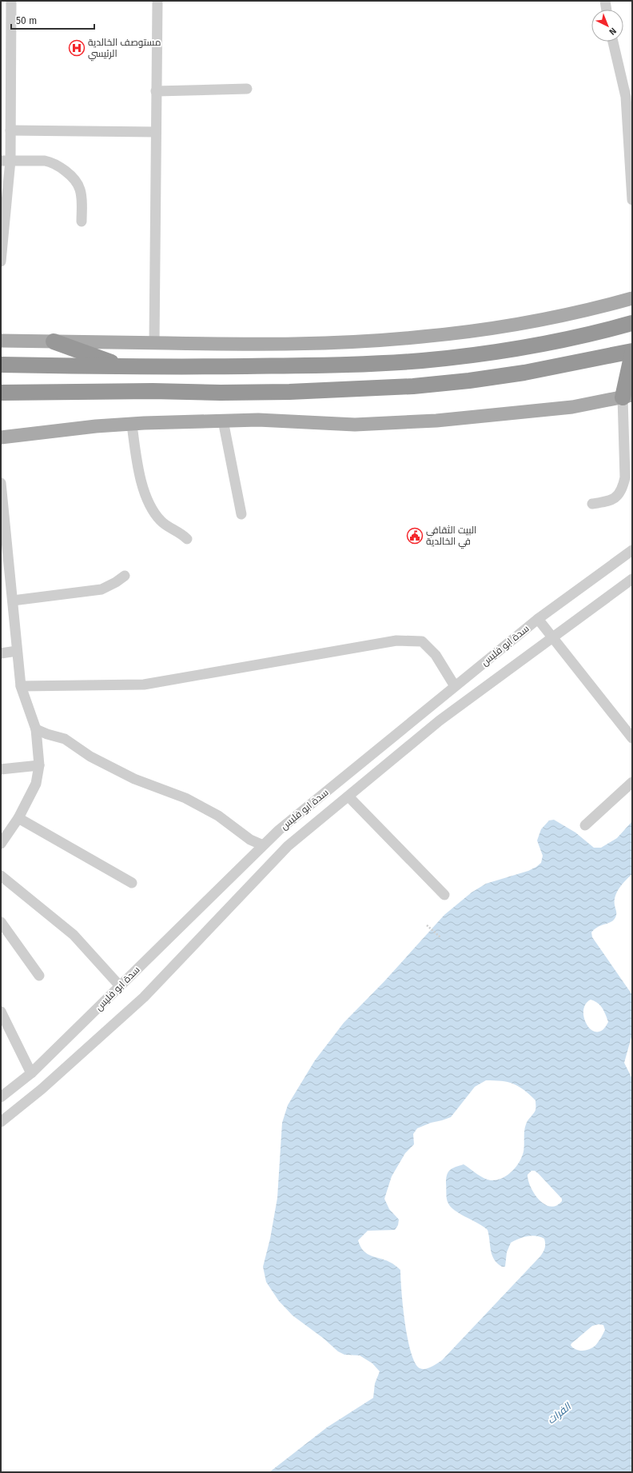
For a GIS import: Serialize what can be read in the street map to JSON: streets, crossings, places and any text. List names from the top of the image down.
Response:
{
  "streets": {
    "street": ["سدة ابو فليس"]
  },
  "water": ["الفرات"],
  "places": {
    "hospital": ["مستوصف الخالدية الرئيسي"],
    "public building": ["البيت الثقافي في الخالدية"]
  },
  "scale_bar": "50 m",
  "north": "bottom right"
}
